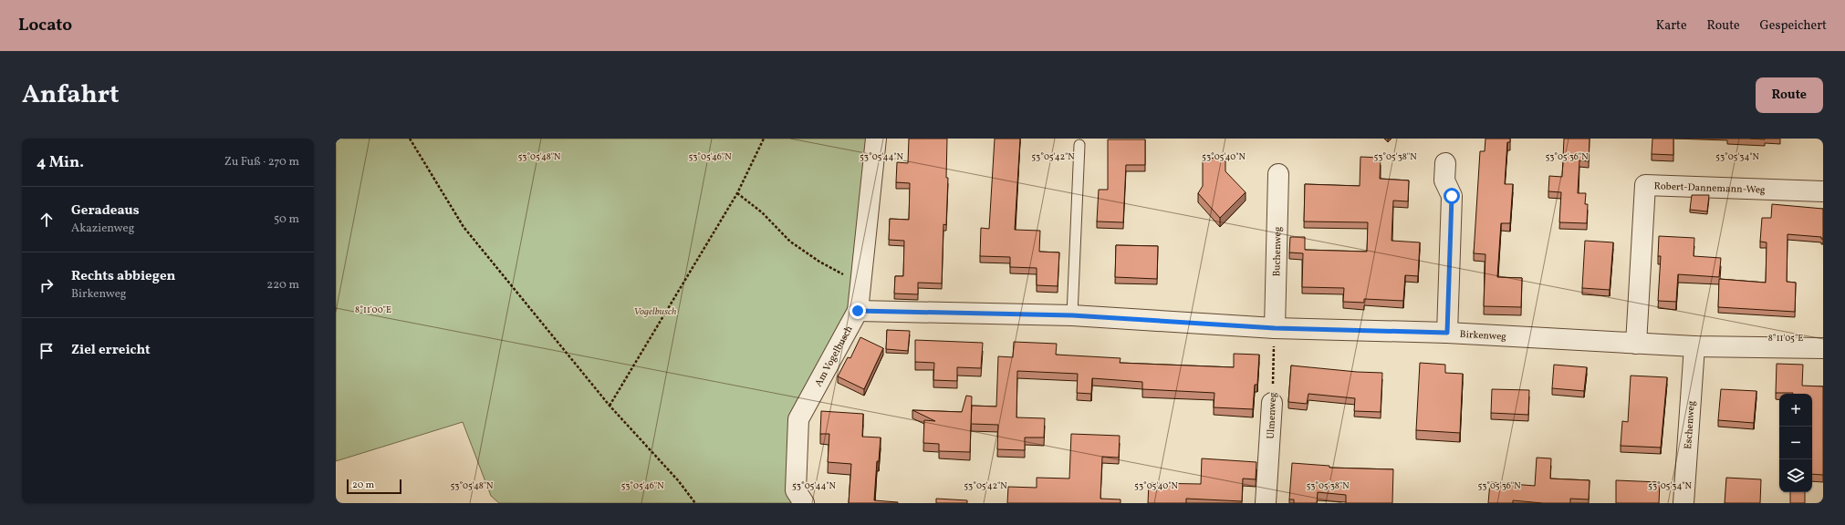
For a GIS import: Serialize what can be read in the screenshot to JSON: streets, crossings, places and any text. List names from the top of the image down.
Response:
{
  "streets": {
    "street": [
      "Robert-Dannemann-Weg",
      "Buchenweg",
      "Birkenweg",
      "Am Vogelbusch",
      "Ulmenweg",
      "Eschenweg"
    ]
  },
  "crossings": [
    ["Robert-Dannemann-Weg", "Birkenweg"],
    ["Buchenweg", "Birkenweg"],
    ["Buchenweg", "Ulmenweg"],
    ["Birkenweg", "Am Vogelbusch"],
    ["Birkenweg", "Ulmenweg"],
    ["Birkenweg", "Eschenweg"]
  ],
  "parks": ["Vogelbusch"],
  "scale_bar": "20 m",
  "page": {
    "header": "Locato",
    "nav": ["Karte", "Route", "Gespeichert"],
    "title": "Anfahrt",
    "buttons": "Route",
    "heading": ["4 Min.", "Zu Fuß · 270 m"],
    "list": [
      ["Geradeaus", "Akazienweg", "50 m"],
      ["Rechts abbiegen", "Birkenweg", "220 m"],
      "Ziel erreicht"
    ],
    "map_buttons": ["+", "−"],
    "scale": "20 m"
  },
  "coordinates": [
    "53°05'48\"N",
    "53°05'46\"N",
    "53°05'44\"N",
    "53°05'42\"N",
    "53°05'40\"N",
    "53°05'38\"N",
    "53°05'36\"N",
    "53°05'34\"N",
    "8°11'00\"E",
    "8°11'05\"E"
  ]
}
